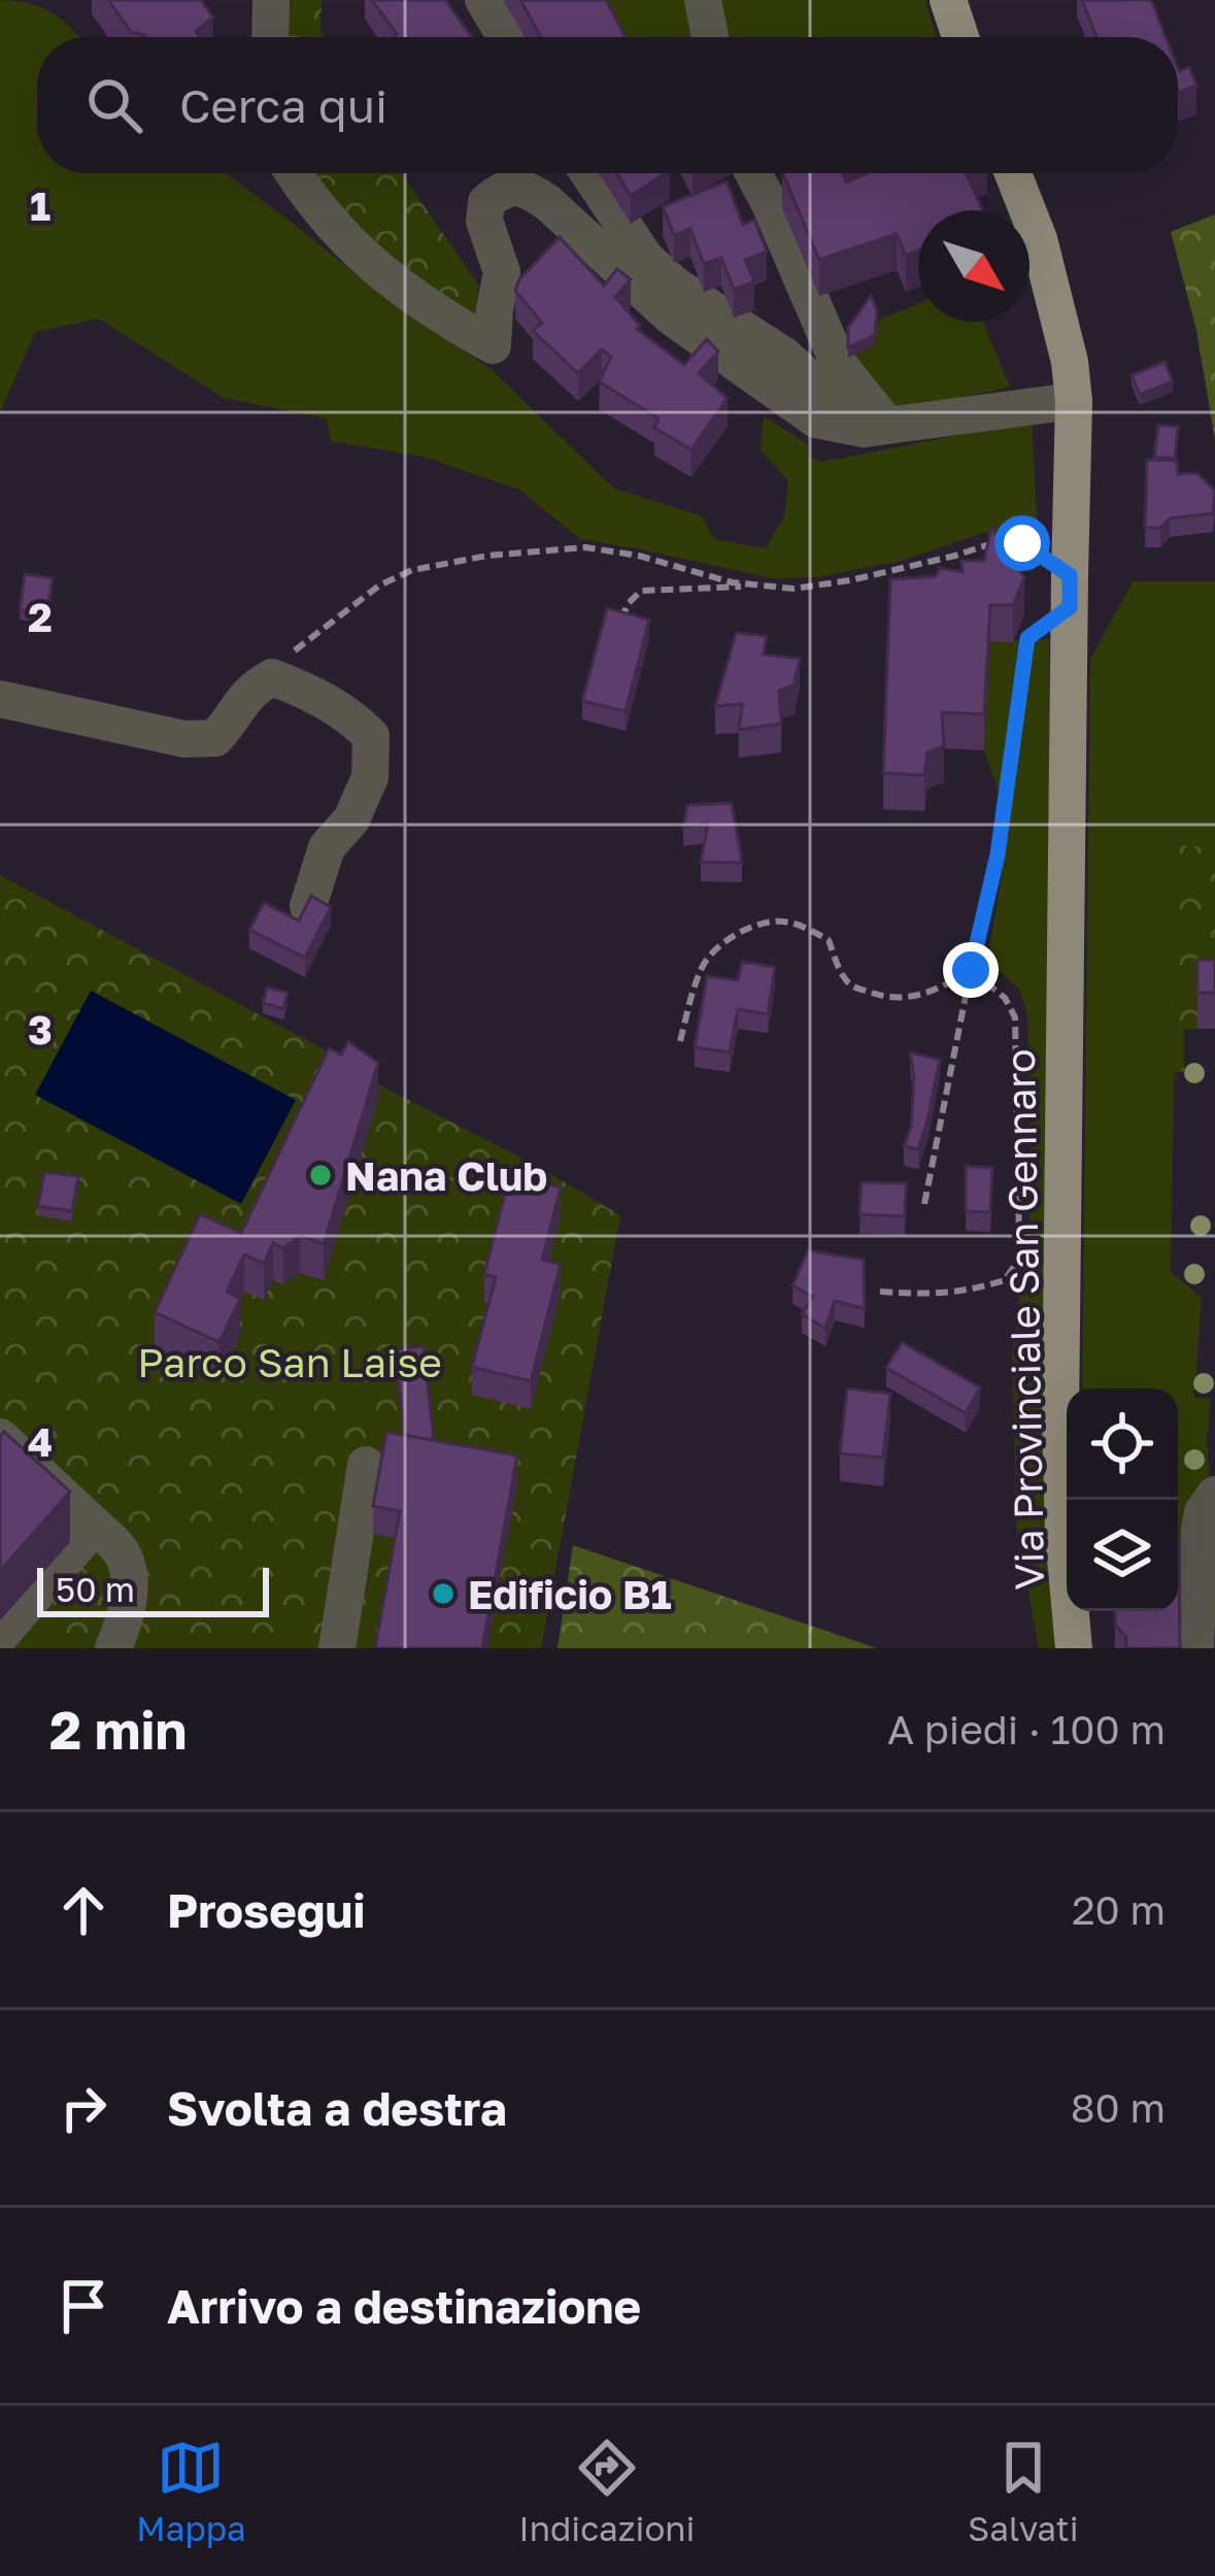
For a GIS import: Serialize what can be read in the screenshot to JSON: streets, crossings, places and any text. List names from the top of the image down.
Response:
{
  "streets": {
    "main road": ["Via Provinciale San Gennaro"]
  },
  "parks": ["Parco San Laise"],
  "places": ["Nana Club", "Edificio B1"],
  "scale_bar": "50 m",
  "north": "bottom right",
  "page": {
    "search": "Cerca qui",
    "scale": "50 m",
    "heading": ["2 min", "A piedi · 100 m"],
    "list": [
      ["Prosegui", "20 m"],
      ["Svolta a destra", "80 m"],
      "Arrivo a destinazione"
    ],
    "nav": ["Mappa", "Indicazioni", "Salvati"]
  },
  "grid": {
    "rows": [
      "1",
      "2",
      "3",
      "4"
    ]
  }
}
